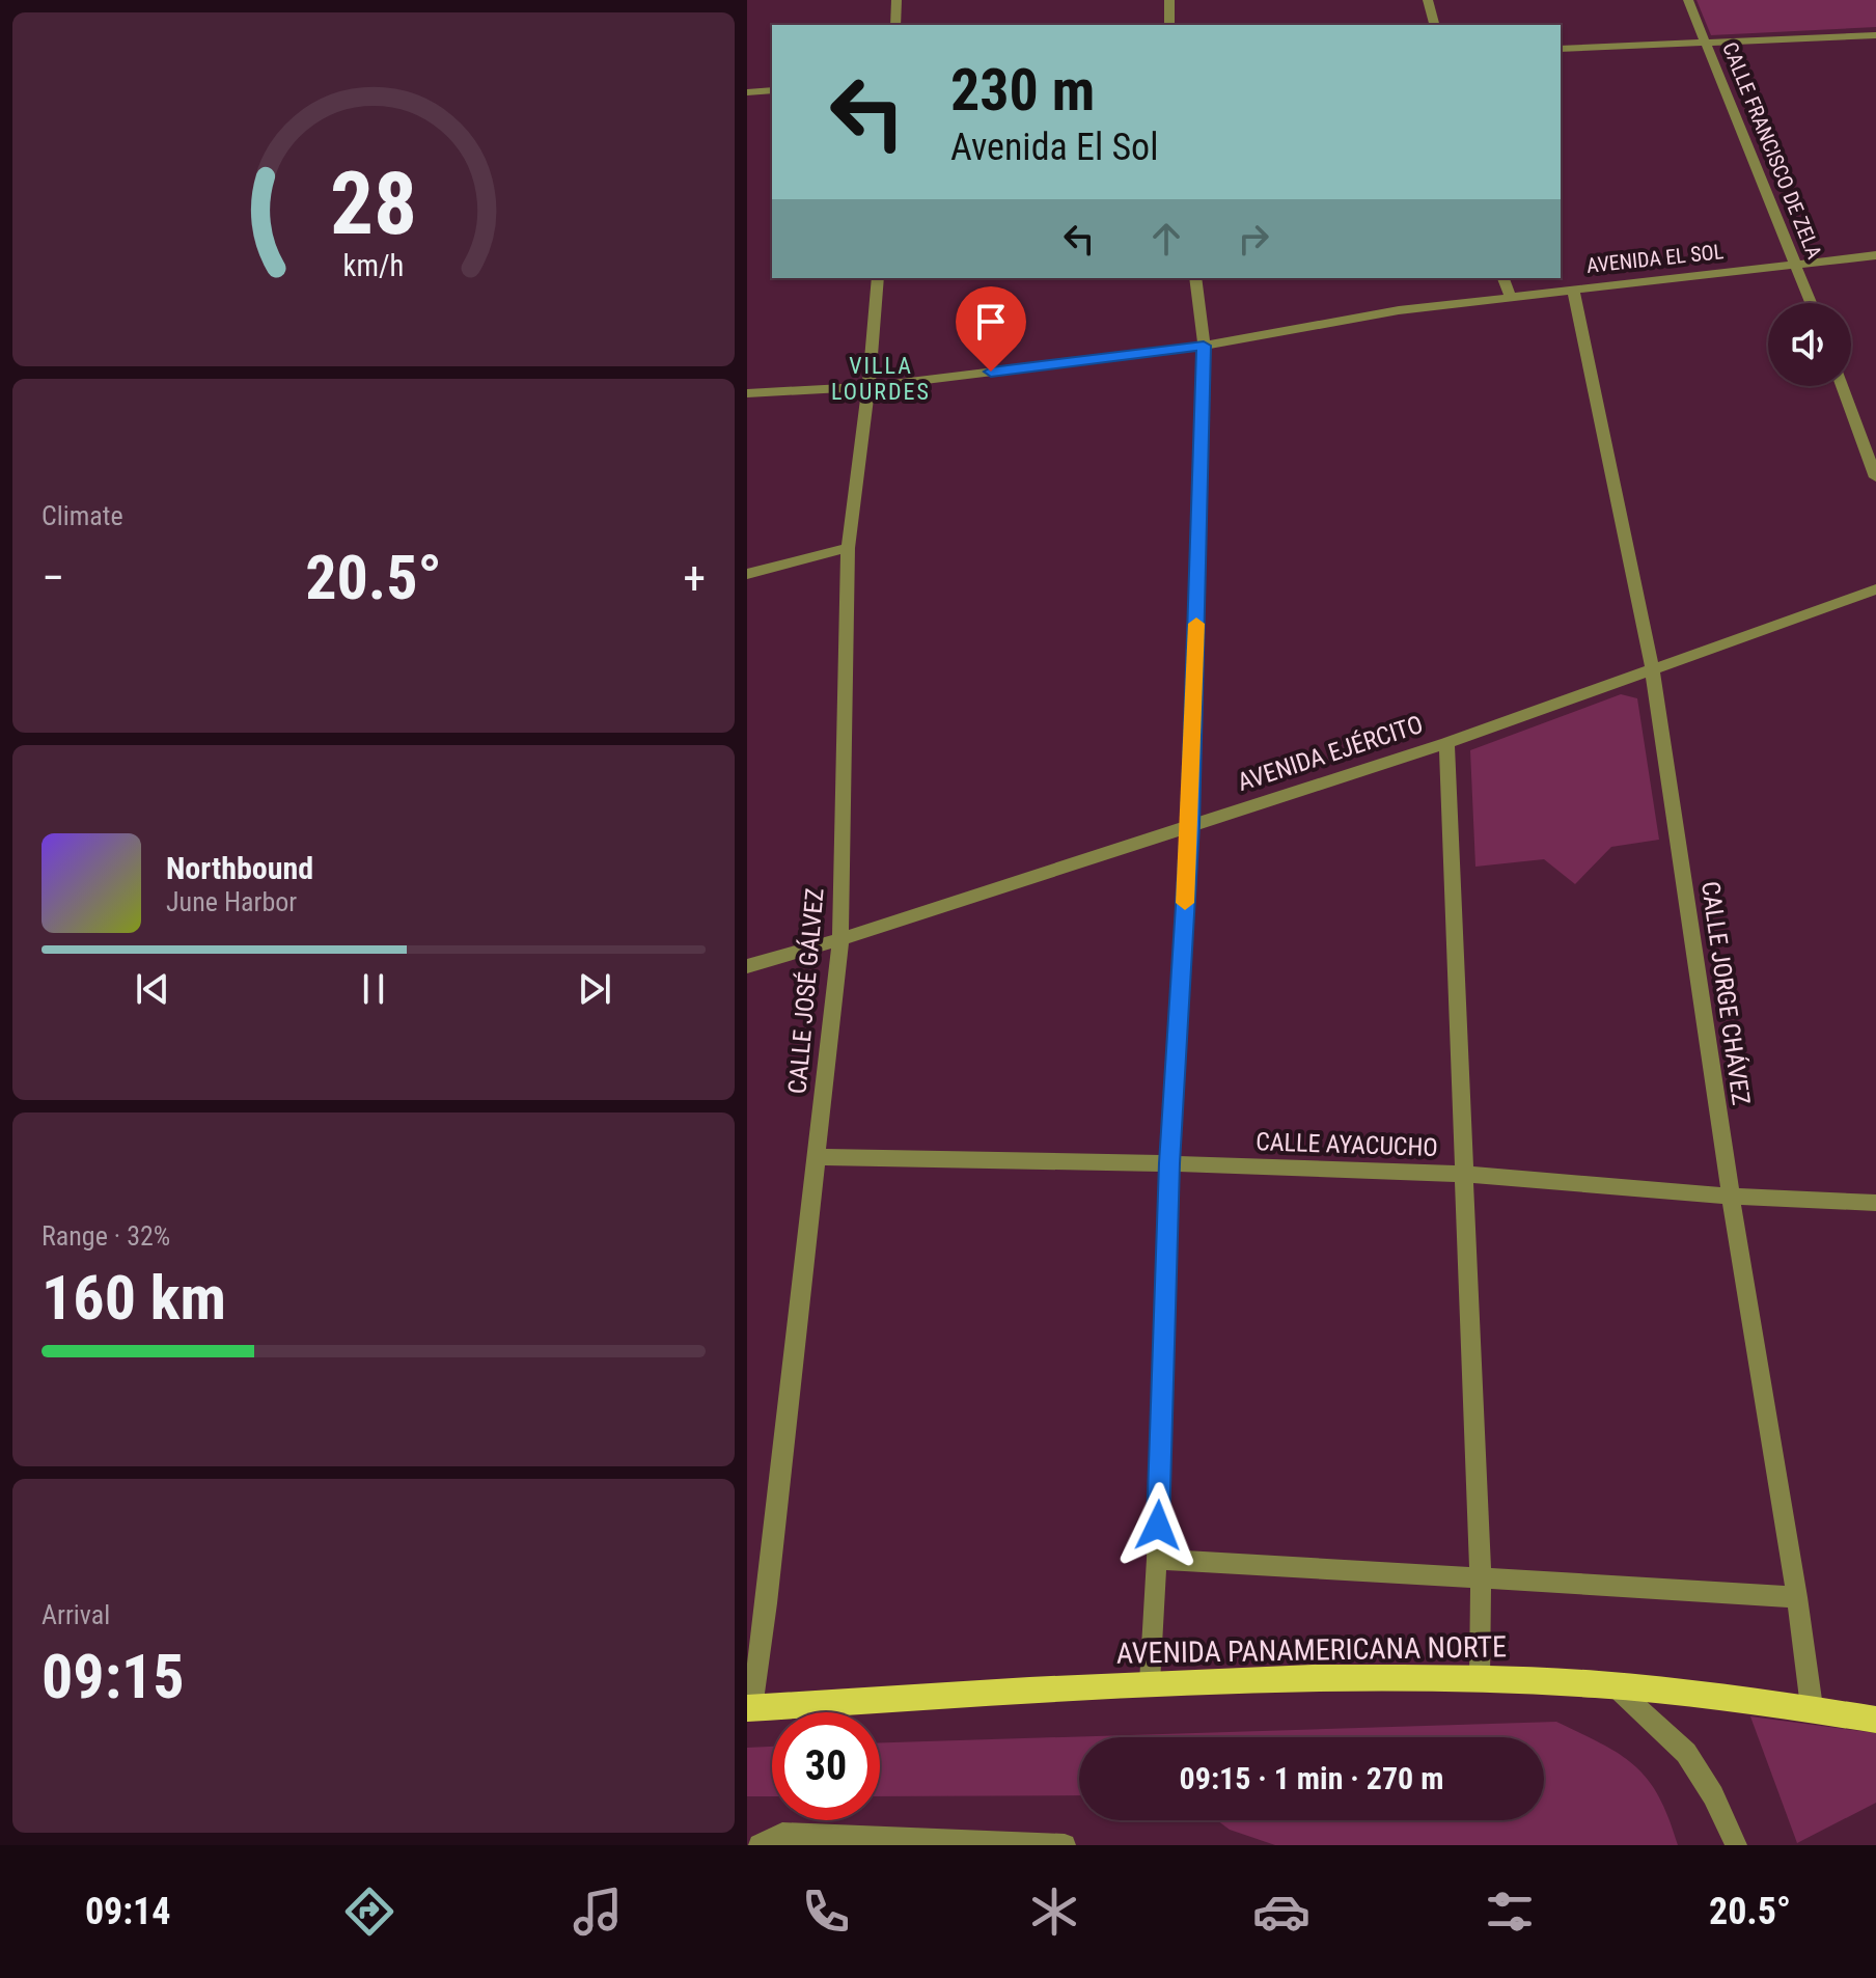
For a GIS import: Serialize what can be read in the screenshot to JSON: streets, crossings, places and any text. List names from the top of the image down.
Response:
{
  "streets": {
    "main road": ["AVENIDA PANAMERICANA NORTE"],
    "street": [
      "CALLE FRANCISCO DE ZELA",
      "AVENIDA EL SOL",
      "AVENIDA EJÉRCITO",
      "CALLE JOSÉ GÁLVEZ",
      "CALLE JORGE CHÁVEZ",
      "CALLE AYACUCHO"
    ]
  },
  "crossings": [
    ["CALLE FRANCISCO DE ZELA", "AVENIDA EL SOL"],
    ["AVENIDA EL SOL", "CALLE JOSÉ GÁLVEZ"],
    ["AVENIDA EL SOL", "CALLE JORGE CHÁVEZ"],
    ["AVENIDA EJÉRCITO", "CALLE JOSÉ GÁLVEZ"],
    ["AVENIDA EJÉRCITO", "CALLE JORGE CHÁVEZ"],
    ["CALLE JOSÉ GÁLVEZ", "CALLE AYACUCHO"],
    ["CALLE JOSÉ GÁLVEZ", "AVENIDA PANAMERICANA NORTE"],
    ["CALLE JORGE CHÁVEZ", "CALLE AYACUCHO"],
    ["CALLE JORGE CHÁVEZ", "AVENIDA PANAMERICANA NORTE"]
  ],
  "districts": ["VILLA LOURDES"],
  "page": {
    "turn": ["230 m", "Avenida El Sol"],
    "tile": [
      "Climate",
      ["Range · 32%", "160 km"],
      ["Arrival", "09:15"]
    ],
    "heat": ["−", "20.5°", "+"],
    "song": ["Northbound", "June Harbor"],
    "limit": "30",
    "trip": "09:15 · 1 min · 270 m",
    "tabs": ["09:14", "20.5°"],
    "gauge": ["28", "km/h"]
  }
}
